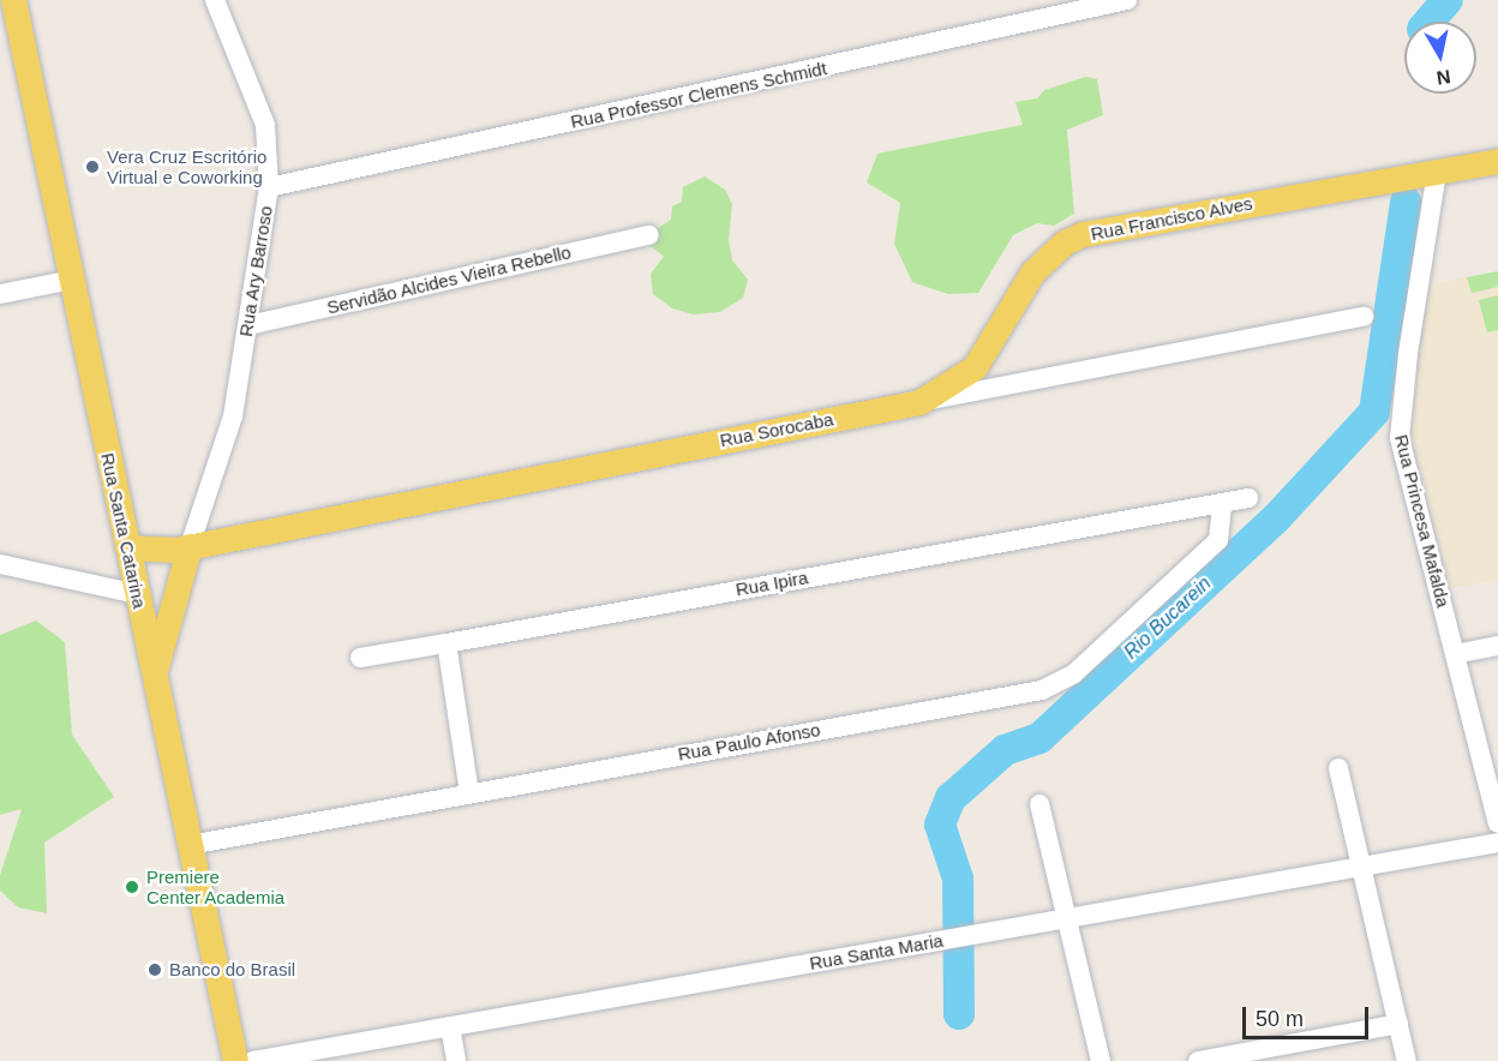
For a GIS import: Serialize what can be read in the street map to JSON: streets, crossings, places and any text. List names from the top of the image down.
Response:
{
  "streets": {
    "main road": ["Rua Francisco Alves", "Rua Sorocaba", "Rua Santa Catarina"],
    "street": [
      "Rua Professor Clemens Schmidt",
      "Rua Ary Barroso",
      "Servidão Alcides Vieira Rebello",
      "Rua Princesa Mafalda",
      "Rua Ipira",
      "Rua Paulo Afonso",
      "Rua Santa Maria"
    ]
  },
  "crossings": [
    ["Rua Professor Clemens Schmidt", "Rua Ary Barroso"],
    ["Rua Francisco Alves", "Rua Sorocaba"],
    ["Rua Francisco Alves", "Rua Princesa Mafalda"],
    ["Rua Ary Barroso", "Servidão Alcides Vieira Rebello"],
    ["Rua Ary Barroso", "Rua Sorocaba"],
    ["Rua Sorocaba", "Rua Santa Catarina"],
    ["Rua Santa Catarina", "Rua Paulo Afonso"],
    ["Rua Ipira", "Rua Paulo Afonso"]
  ],
  "water": ["Rio Bucarein"],
  "places": ["Vera Cruz Escritório Virtual e Coworking", "Premiere Center Academia", "Banco do Brasil"],
  "scale_bar": "50 m",
  "north": "bottom"
}
